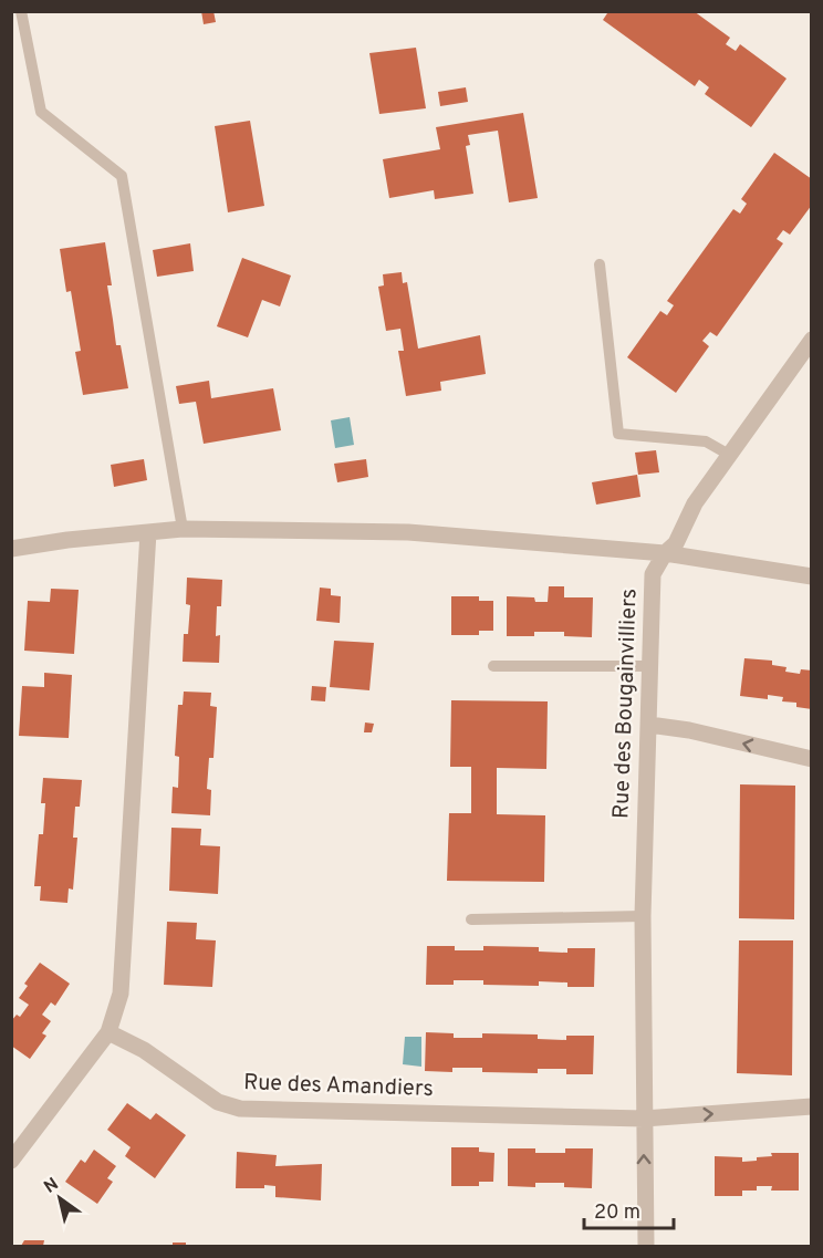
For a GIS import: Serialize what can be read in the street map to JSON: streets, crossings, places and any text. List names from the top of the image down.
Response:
{
  "streets": {
    "street": ["Rue des Bougainvilliers", "Rue des Amandiers"]
  },
  "crossings": [
    ["Rue des Bougainvilliers", "Rue des Amandiers"]
  ],
  "scale_bar": "20 m",
  "north": "top left"
}
